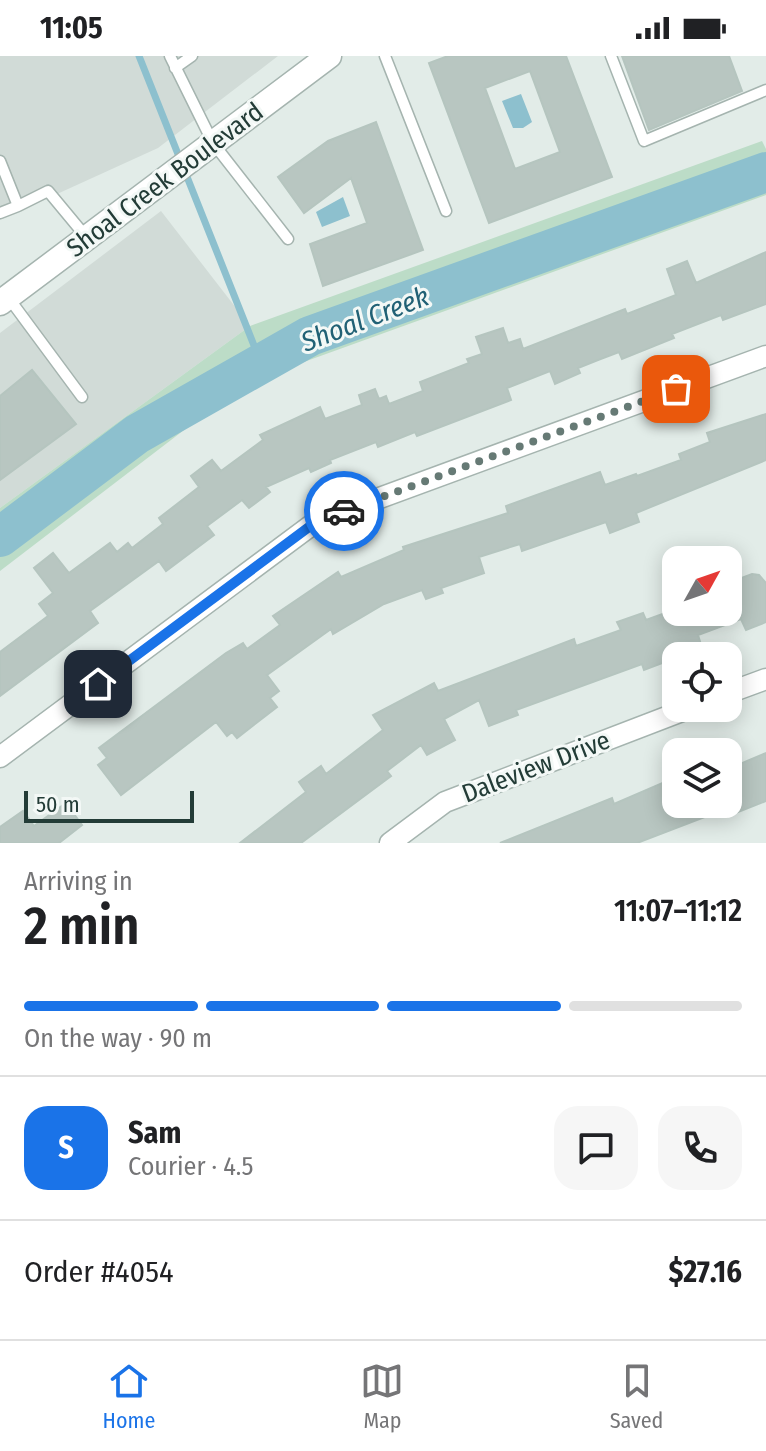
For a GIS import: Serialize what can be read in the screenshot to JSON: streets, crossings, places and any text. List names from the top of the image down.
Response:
{
  "streets": {
    "street": ["Shoal Creek Boulevard", "Daleview Drive"]
  },
  "water": ["Shoal Creek"],
  "scale_bar": "50 m",
  "north": "top right",
  "page": {
    "status": "11:05",
    "scale": "50 m",
    "heading": ["2 min", "Arriving in", "11:07–11:12"],
    "panel": [
      "Sam",
      "Courier · 4.5",
      "Order #4054",
      "$27.16"
    ],
    "bar": "On the way · 90 m",
    "round": "S",
    "tabs": ["Home", "Map", "Saved"]
  }
}
